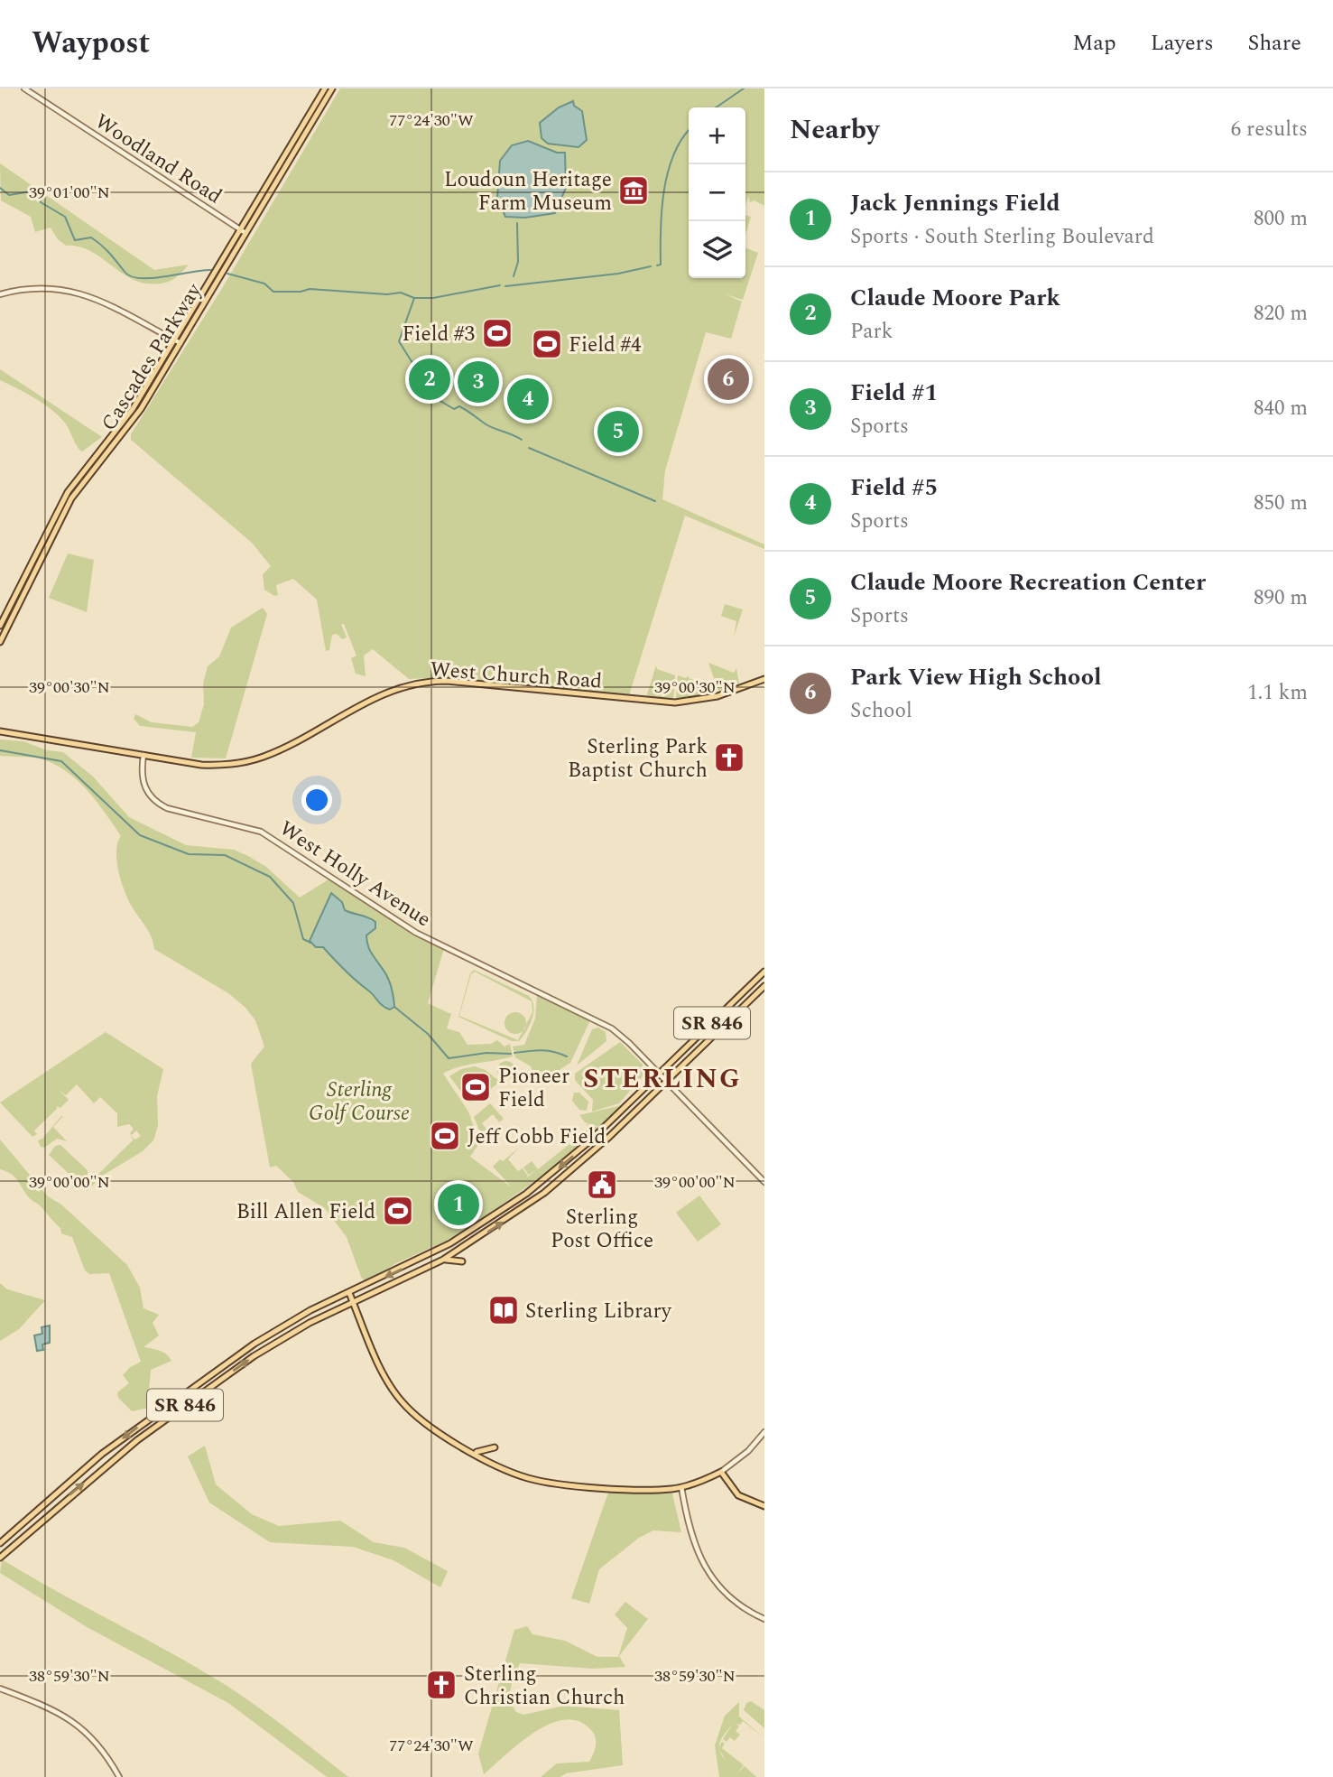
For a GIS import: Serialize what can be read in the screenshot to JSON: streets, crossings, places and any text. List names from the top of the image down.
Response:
{
  "streets": {
    "main road": ["Cascades Parkway", "West Church Road", "SR 846"],
    "street": ["Woodland Road", "West Holly Avenue"]
  },
  "crossings": [
    ["Woodland Road", "Cascades Parkway"],
    ["West Church Road", "West Holly Avenue"],
    ["West Holly Avenue", "SR 846"]
  ],
  "districts": ["STERLING"],
  "parks": ["Sterling Golf Course"],
  "places": {
    "museum": ["Loudoun Heritage Farm Museum"],
    "sports": [
      "Field #3",
      "Field #4",
      "Pioneer Field",
      "Jeff Cobb Field",
      "Bill Allen Field"
    ],
    "church": ["Sterling Park Baptist Church", "Sterling Christian Church"],
    "public building": ["Sterling Post Office"],
    "library": ["Sterling Library"]
  },
  "page": {
    "header": "Waypost",
    "nav": ["Map", "Layers", "Share"],
    "heading": ["Nearby", "6 results"],
    "map_buttons": ["+", "−"],
    "list": [
      {
        "mark": "1",
        "name": "Jack Jennings Field",
        "note": "Sports · South Sterling Boulevard",
        "value": "800 m"
      },
      {
        "mark": "2",
        "name": "Claude Moore Park",
        "note": "Park",
        "value": "820 m"
      },
      {
        "mark": "3",
        "name": "Field #1",
        "note": "Sports",
        "value": "840 m"
      },
      {
        "mark": "4",
        "name": "Field #5",
        "note": "Sports",
        "value": "850 m"
      },
      {
        "mark": "5",
        "name": "Claude Moore Recreation Center",
        "note": "Sports",
        "value": "890 m"
      },
      {
        "mark": "6",
        "name": "Park View High School",
        "note": "School",
        "value": "1.1 km"
      }
    ],
    "pins": [
      "2",
      "6",
      "3",
      "4",
      "5",
      "1"
    ]
  },
  "coordinates": [
    "77°24'30\"W",
    "39°01'00\"N",
    "39°00'30\"N",
    "39°00'00\"N",
    "38°59'30\"N"
  ]
}
